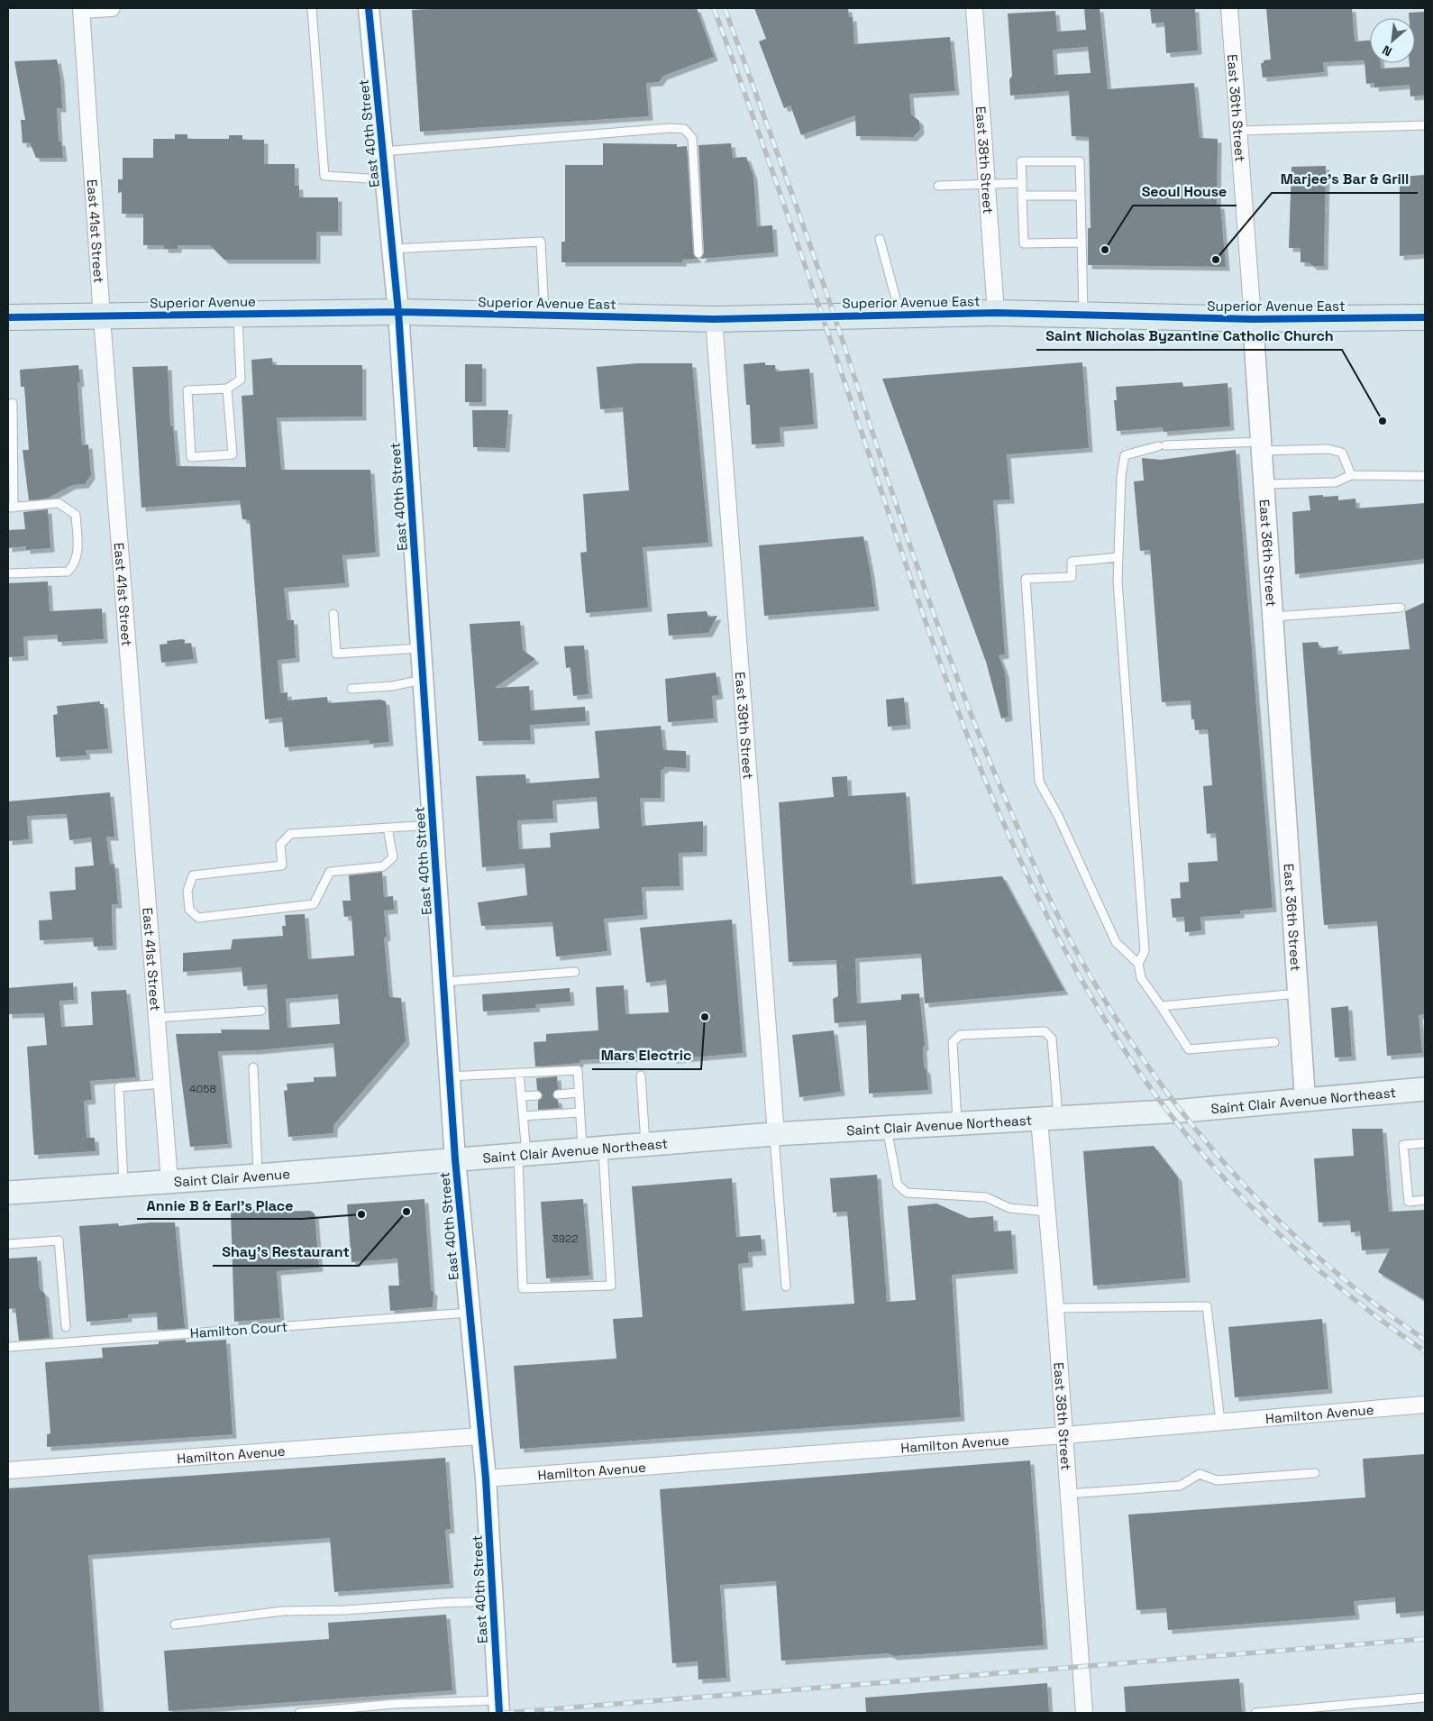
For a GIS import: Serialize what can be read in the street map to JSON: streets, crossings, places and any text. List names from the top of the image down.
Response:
{
  "streets": {
    "main road": [
      "Superior Avenue",
      "Superior Avenue East",
      "Saint Clair Avenue Northeast",
      "Saint Clair Avenue"
    ],
    "street": [
      "East 36th Street",
      "East 40th Street",
      "East 38th Street",
      "East 41st Street",
      "East 39th Street",
      "Hamilton Avenue"
    ],
    "lane": ["Hamilton Court"]
  },
  "crossings": [
    ["East 36th Street", "Superior Avenue East"],
    ["East 36th Street", "Saint Clair Avenue Northeast"],
    ["East 40th Street", "Superior Avenue"],
    ["East 40th Street", "Superior Avenue East"],
    ["East 40th Street", "Saint Clair Avenue Northeast"],
    ["East 40th Street", "Saint Clair Avenue"],
    ["East 40th Street", "Hamilton Court"],
    ["East 40th Street", "Hamilton Avenue"],
    ["East 38th Street", "Superior Avenue East"],
    ["East 38th Street", "Saint Clair Avenue Northeast"],
    ["East 38th Street", "Hamilton Avenue"],
    ["East 41st Street", "Superior Avenue"],
    ["East 41st Street", "Saint Clair Avenue"],
    ["Superior Avenue", "Superior Avenue East"],
    ["Superior Avenue East", "East 39th Street"],
    ["East 39th Street", "Saint Clair Avenue Northeast"],
    ["Saint Clair Avenue Northeast", "Saint Clair Avenue"]
  ],
  "places": [
    "Seoul House",
    "Marjee's Bar & Grill",
    "Saint Nicholas Byzantine Catholic Church",
    "Mars Electric",
    "Shay's Restaurant",
    "Annie B & Earl's Place"
  ],
  "house_numbers": ["4058", "3922"],
  "north": "bottom left"
}
